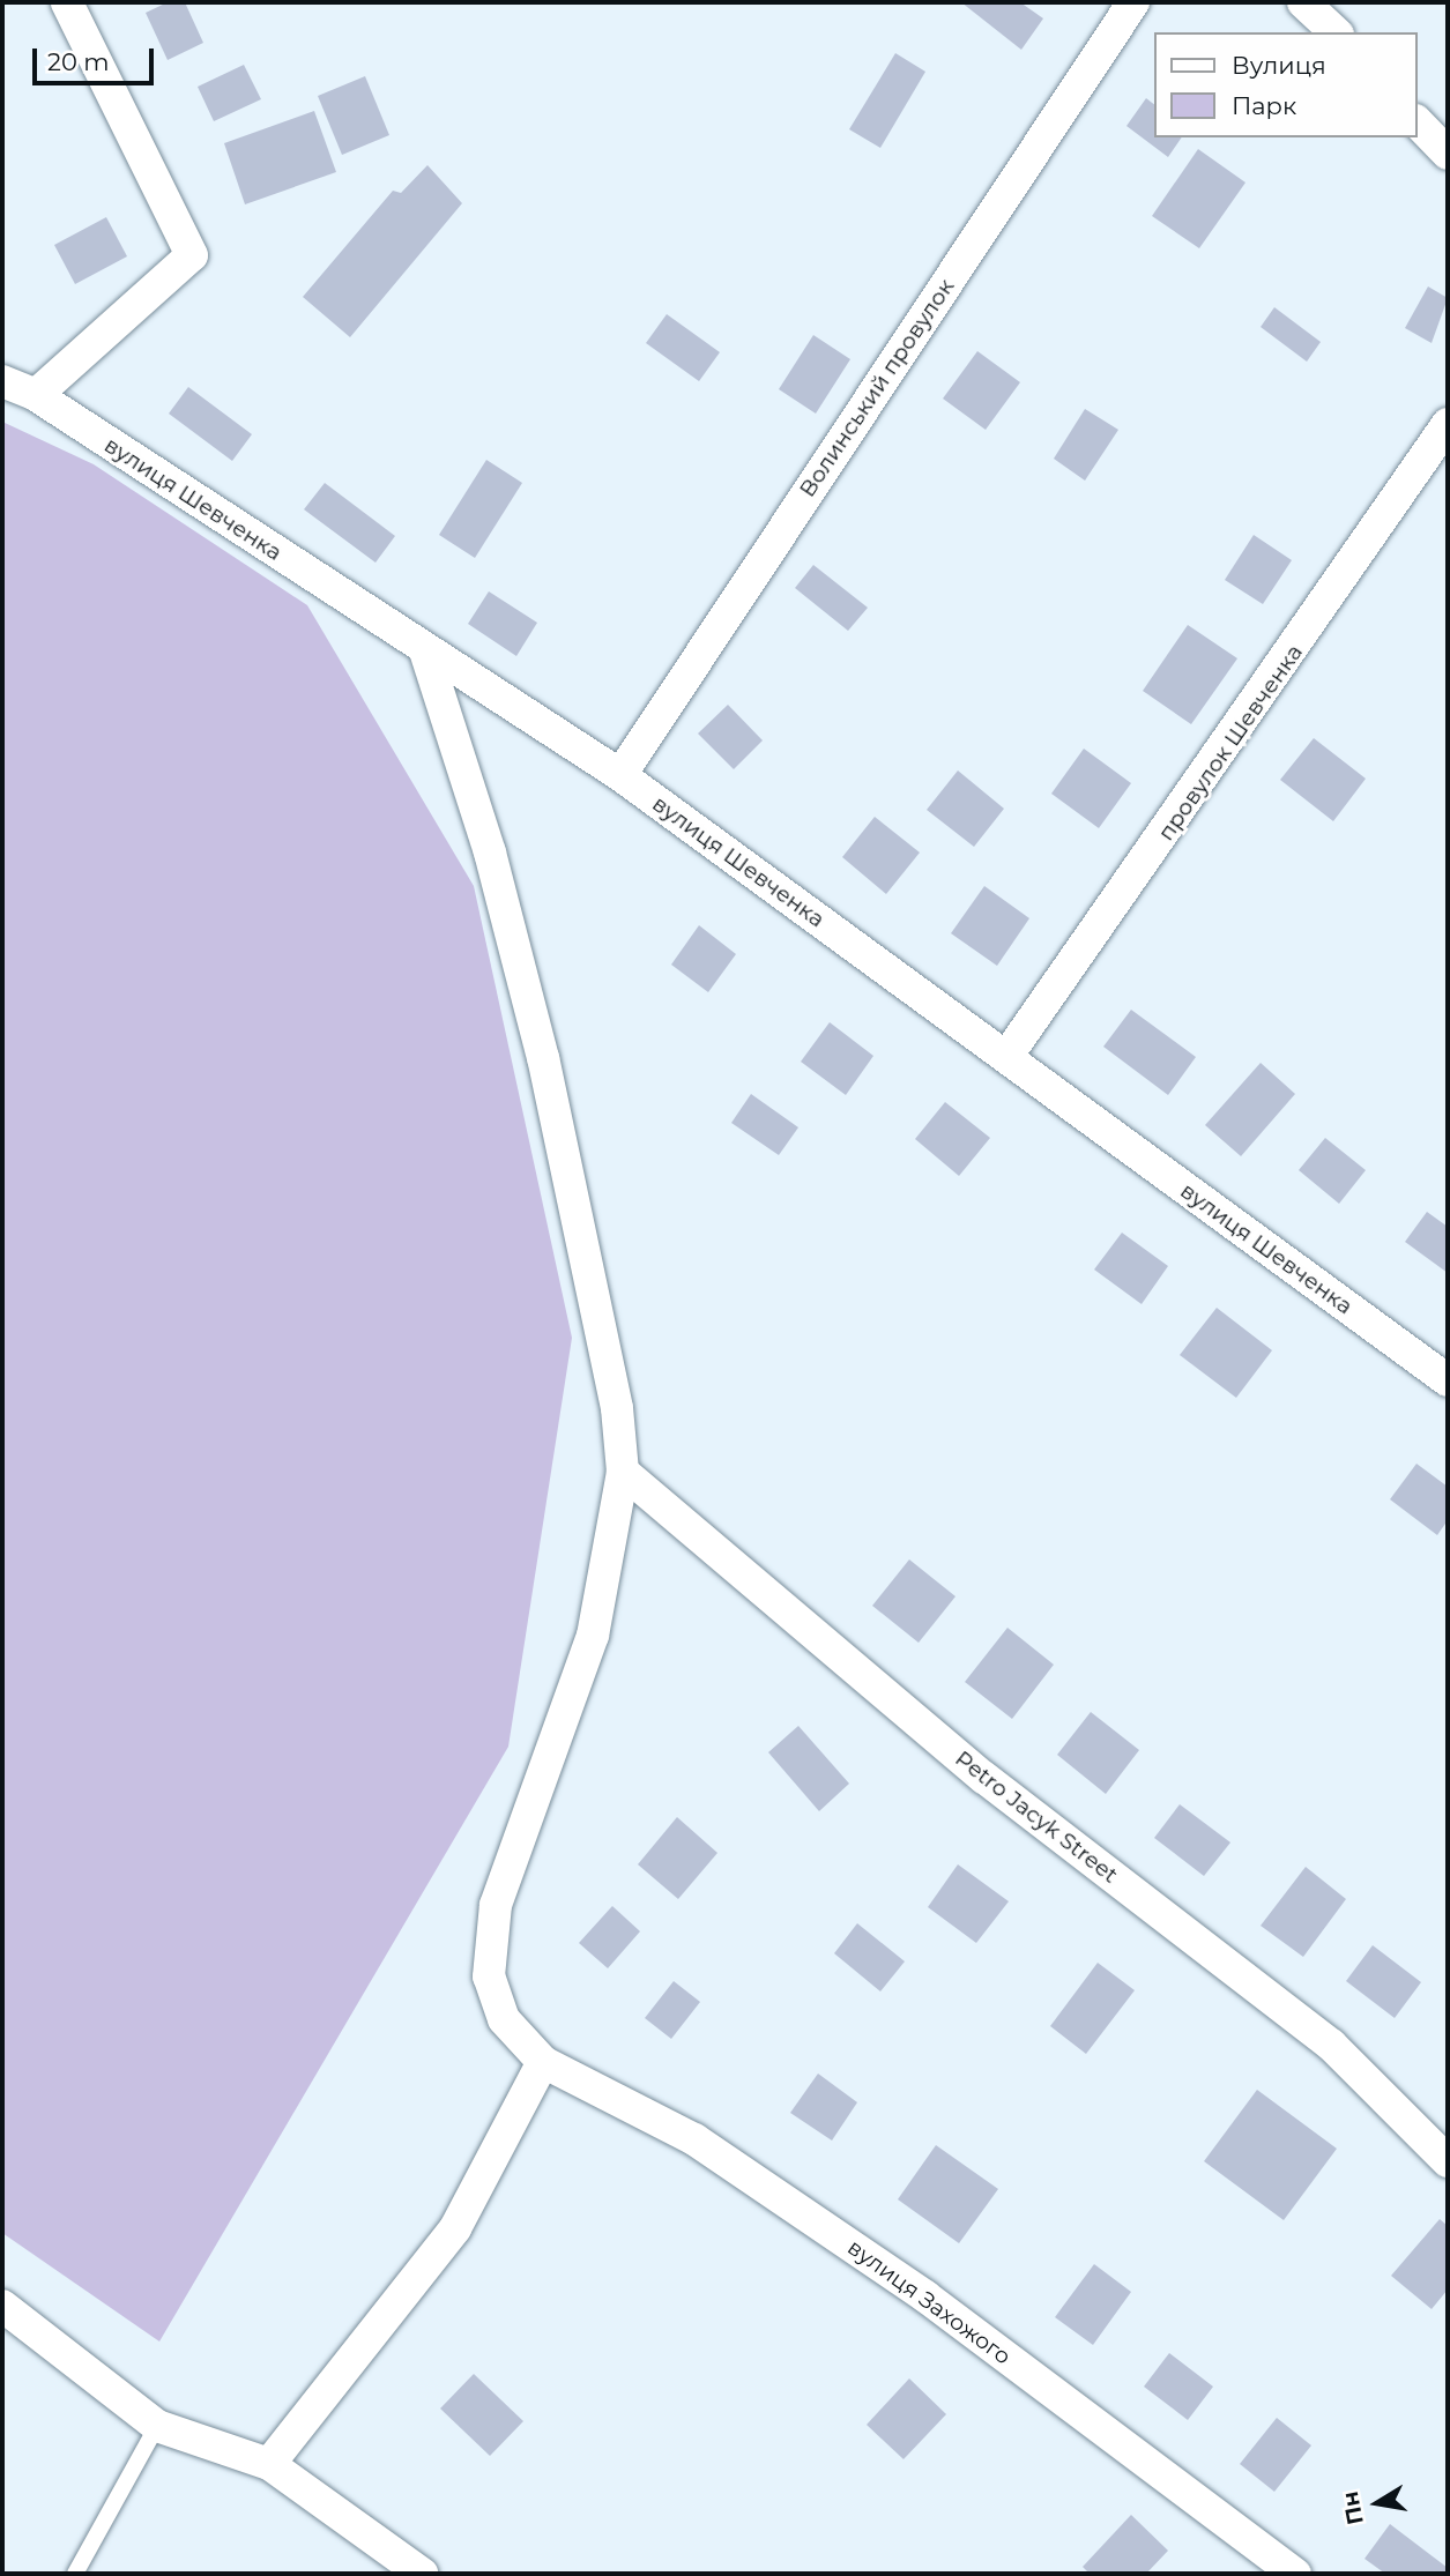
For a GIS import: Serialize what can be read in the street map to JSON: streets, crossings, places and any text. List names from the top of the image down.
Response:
{
  "streets": {
    "street": [
      "Волинський провулок",
      "вулиця Шевченка",
      "провулок Шевченка",
      "Petro Jacyk Street",
      "вулиця Захожого"
    ]
  },
  "crossings": [
    ["Волинський провулок", "вулиця Шевченка"],
    ["вулиця Шевченка", "провулок Шевченка"]
  ],
  "legend": ["Вулиця", "Парк"],
  "scale_bar": "20 m",
  "north": "left"
}
